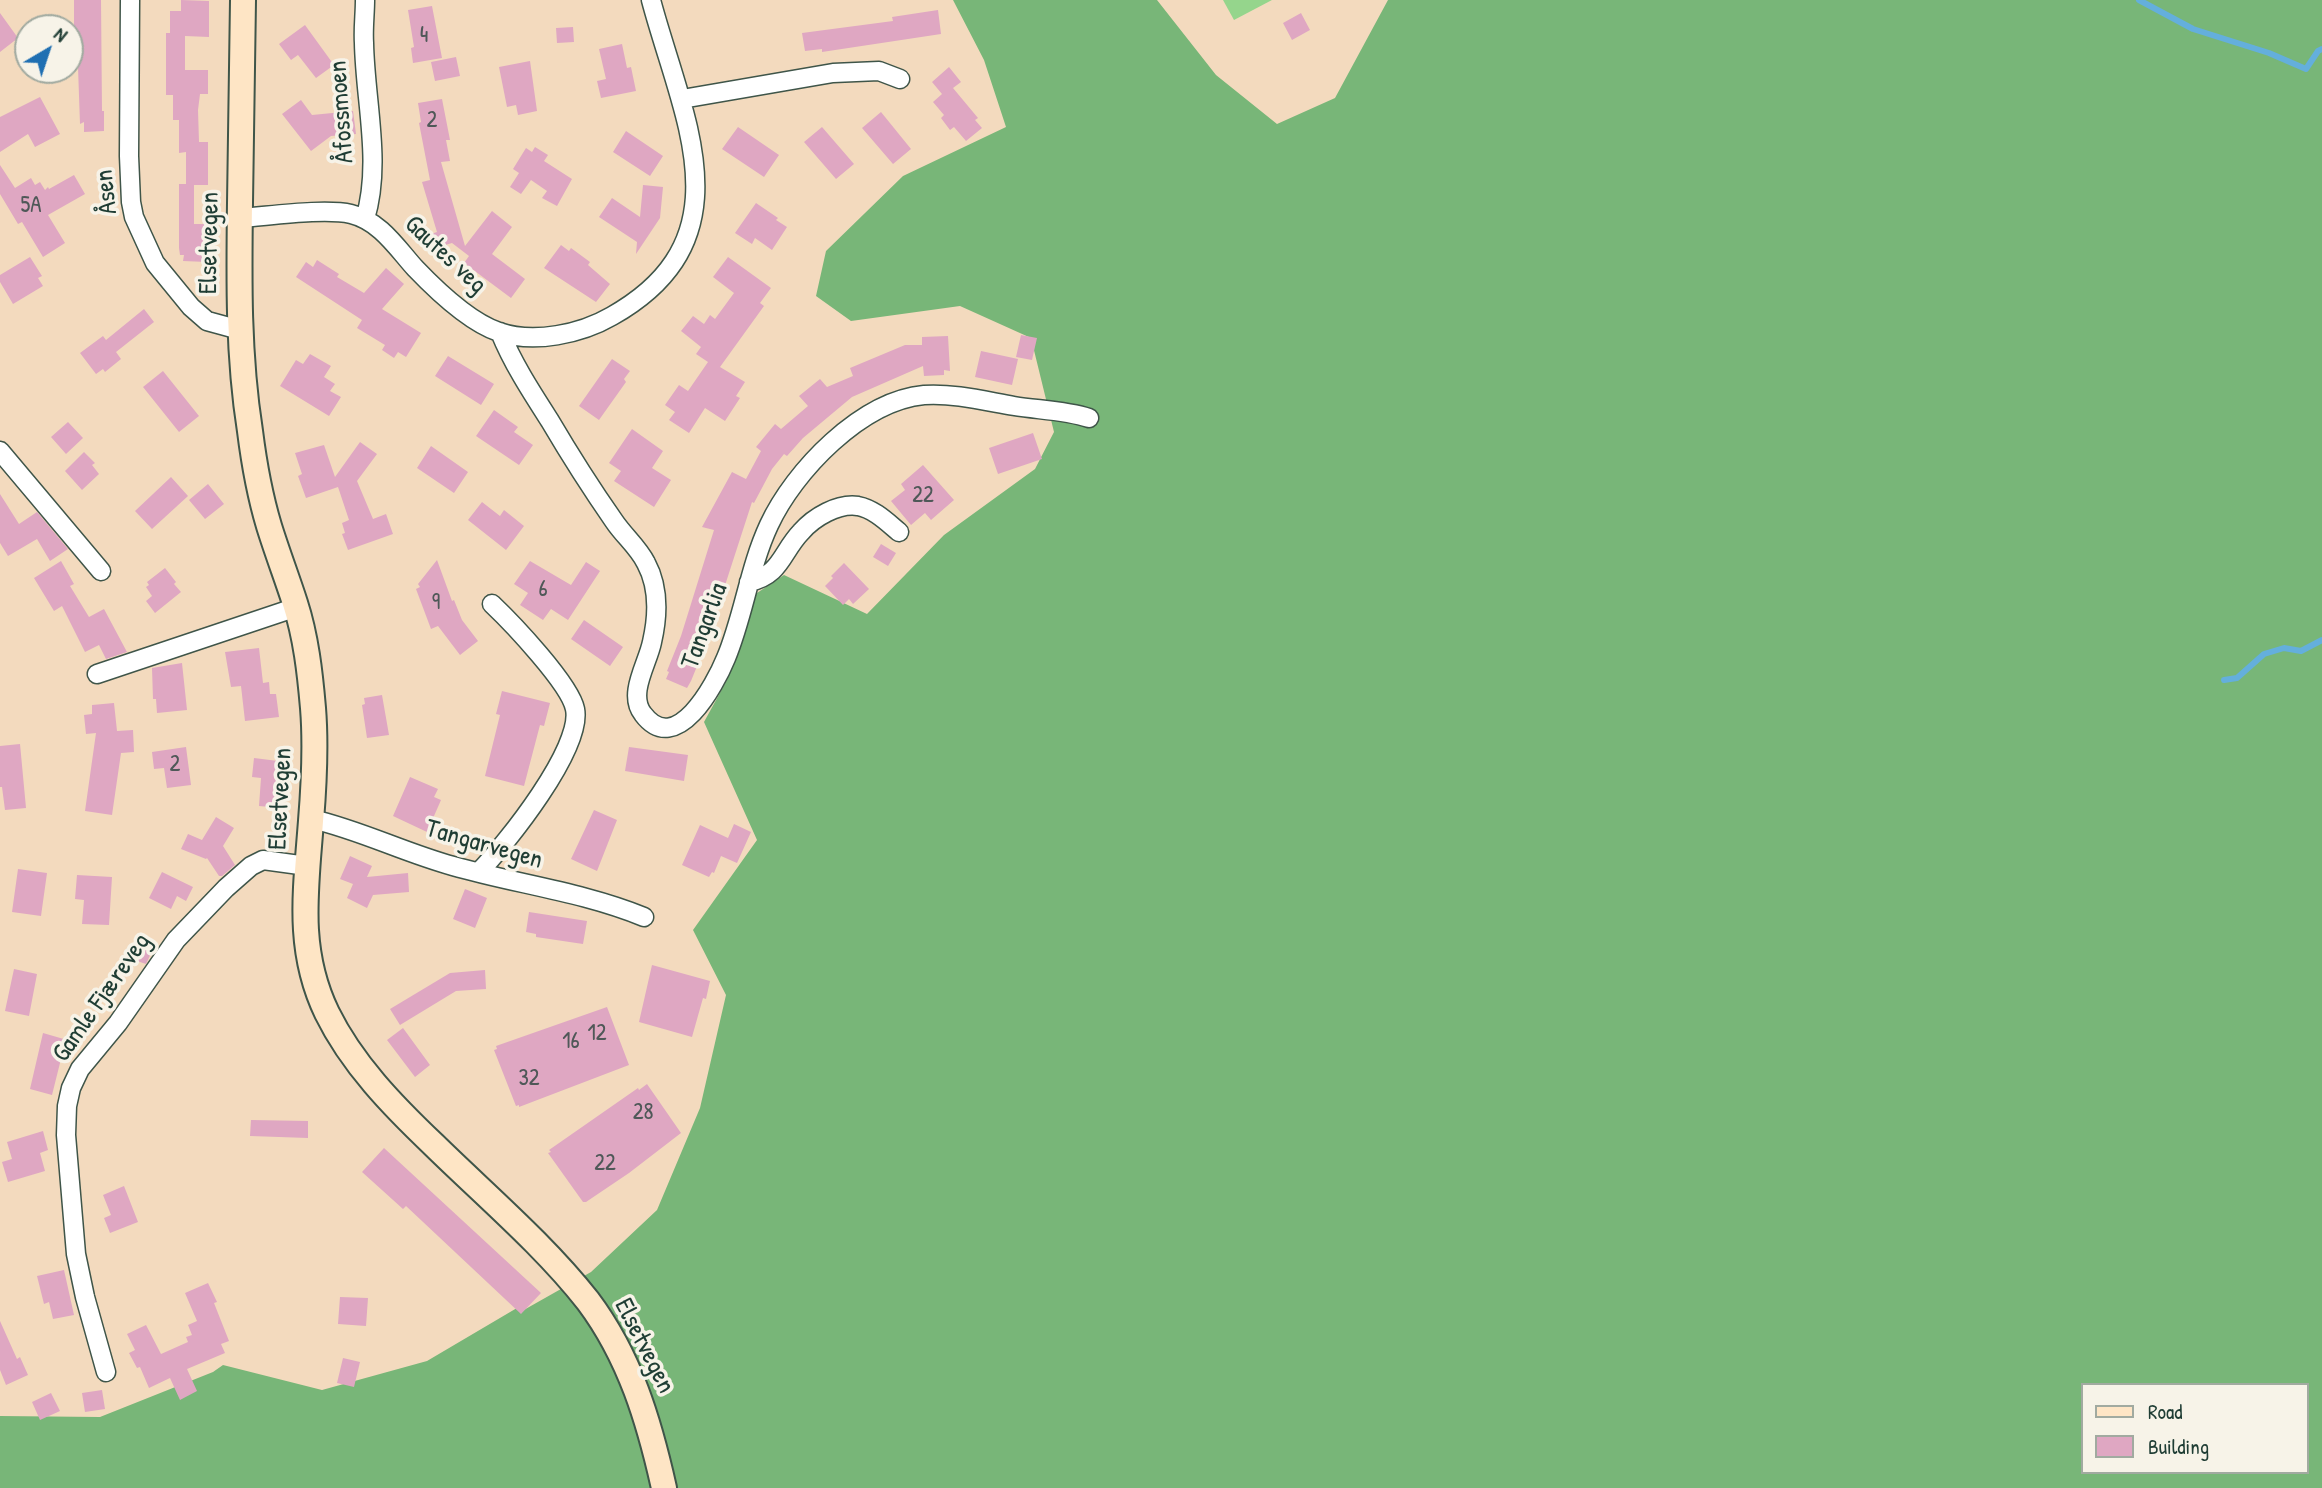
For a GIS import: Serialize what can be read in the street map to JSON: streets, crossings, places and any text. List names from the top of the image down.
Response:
{
  "streets": {
    "main road": ["Elsetvegen"],
    "street": [
      "Åfossmoen",
      "Åsen",
      "Gautes veg",
      "Tangarlia",
      "Tangarvegen",
      "Gamle Fjæreveg"
    ]
  },
  "crossings": [
    ["Åfossmoen", "Gautes veg"],
    ["Åsen", "Elsetvegen"],
    ["Elsetvegen", "Gautes veg"],
    ["Elsetvegen", "Tangarvegen"],
    ["Elsetvegen", "Gamle Fjæreveg"],
    ["Gautes veg", "Tangarlia"]
  ],
  "house_numbers": [
    "4",
    "2",
    "5A",
    "22",
    "6",
    "9",
    "2",
    "12",
    "16",
    "32",
    "28",
    "22"
  ],
  "legend": ["Road", "Building"],
  "north": "top right"
}
